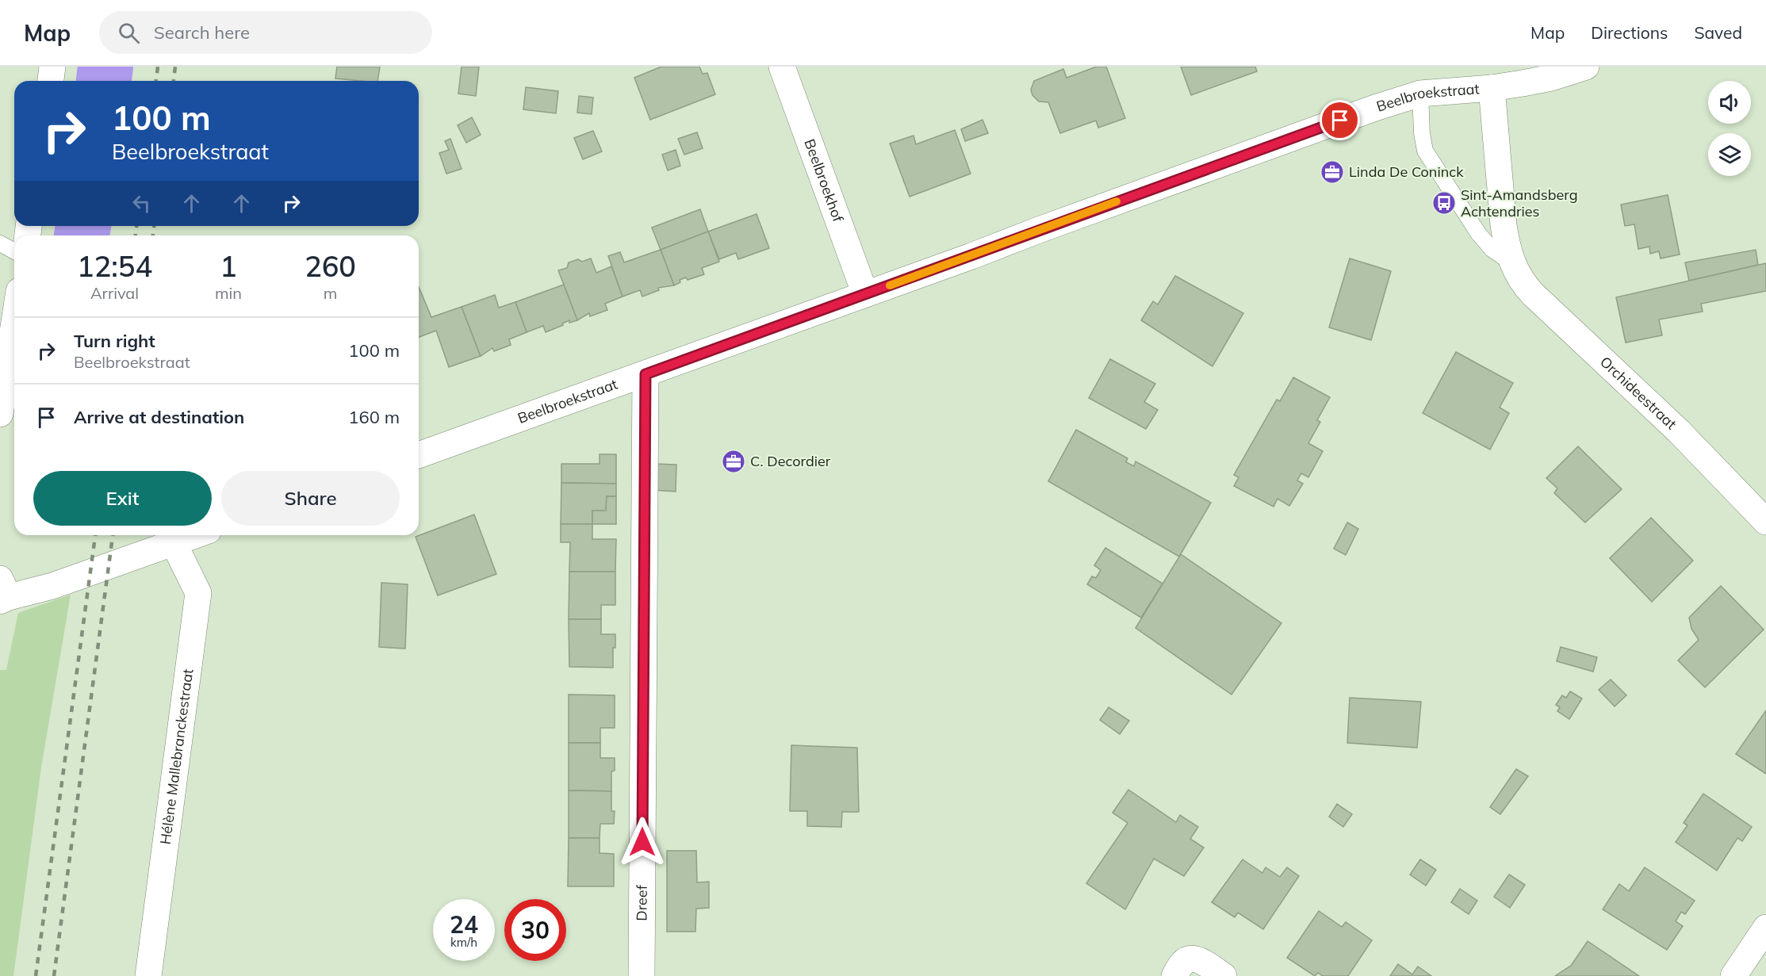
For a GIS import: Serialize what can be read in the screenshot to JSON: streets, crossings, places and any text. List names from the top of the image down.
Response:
{
  "streets": {
    "street": [
      "Beelbroekstraat",
      "Beelbroekhof",
      "Orchideestraat",
      "Hélène Mallebranckestraat",
      "Dreef"
    ]
  },
  "crossings": [
    ["Beelbroekstraat", "Beelbroekhof"],
    ["Beelbroekstraat", "Orchideestraat"],
    ["Beelbroekstraat", "Dreef"]
  ],
  "places": {
    "office": ["Linda De Coninck", "C. Decordier"],
    "bus stop": ["Sint-Amandsberg Achtendries"]
  },
  "page": {
    "header": "Map",
    "search": "Search here",
    "nav": ["Map", "Directions", "Saved"],
    "turn": ["100 m", "Beelbroekstraat"],
    "eta": [
      "12:54",
      "Arrival",
      "1",
      "min",
      "260",
      "m"
    ],
    "list": [
      {
        "name": "Turn right",
        "note": "Beelbroekstraat",
        "value": "100 m"
      },
      {
        "name": "Arrive at destination",
        "value": "160 m"
      }
    ],
    "buttons": ["Exit", "Share"],
    "speed": "24 km/h",
    "limit": "30"
  }
}
